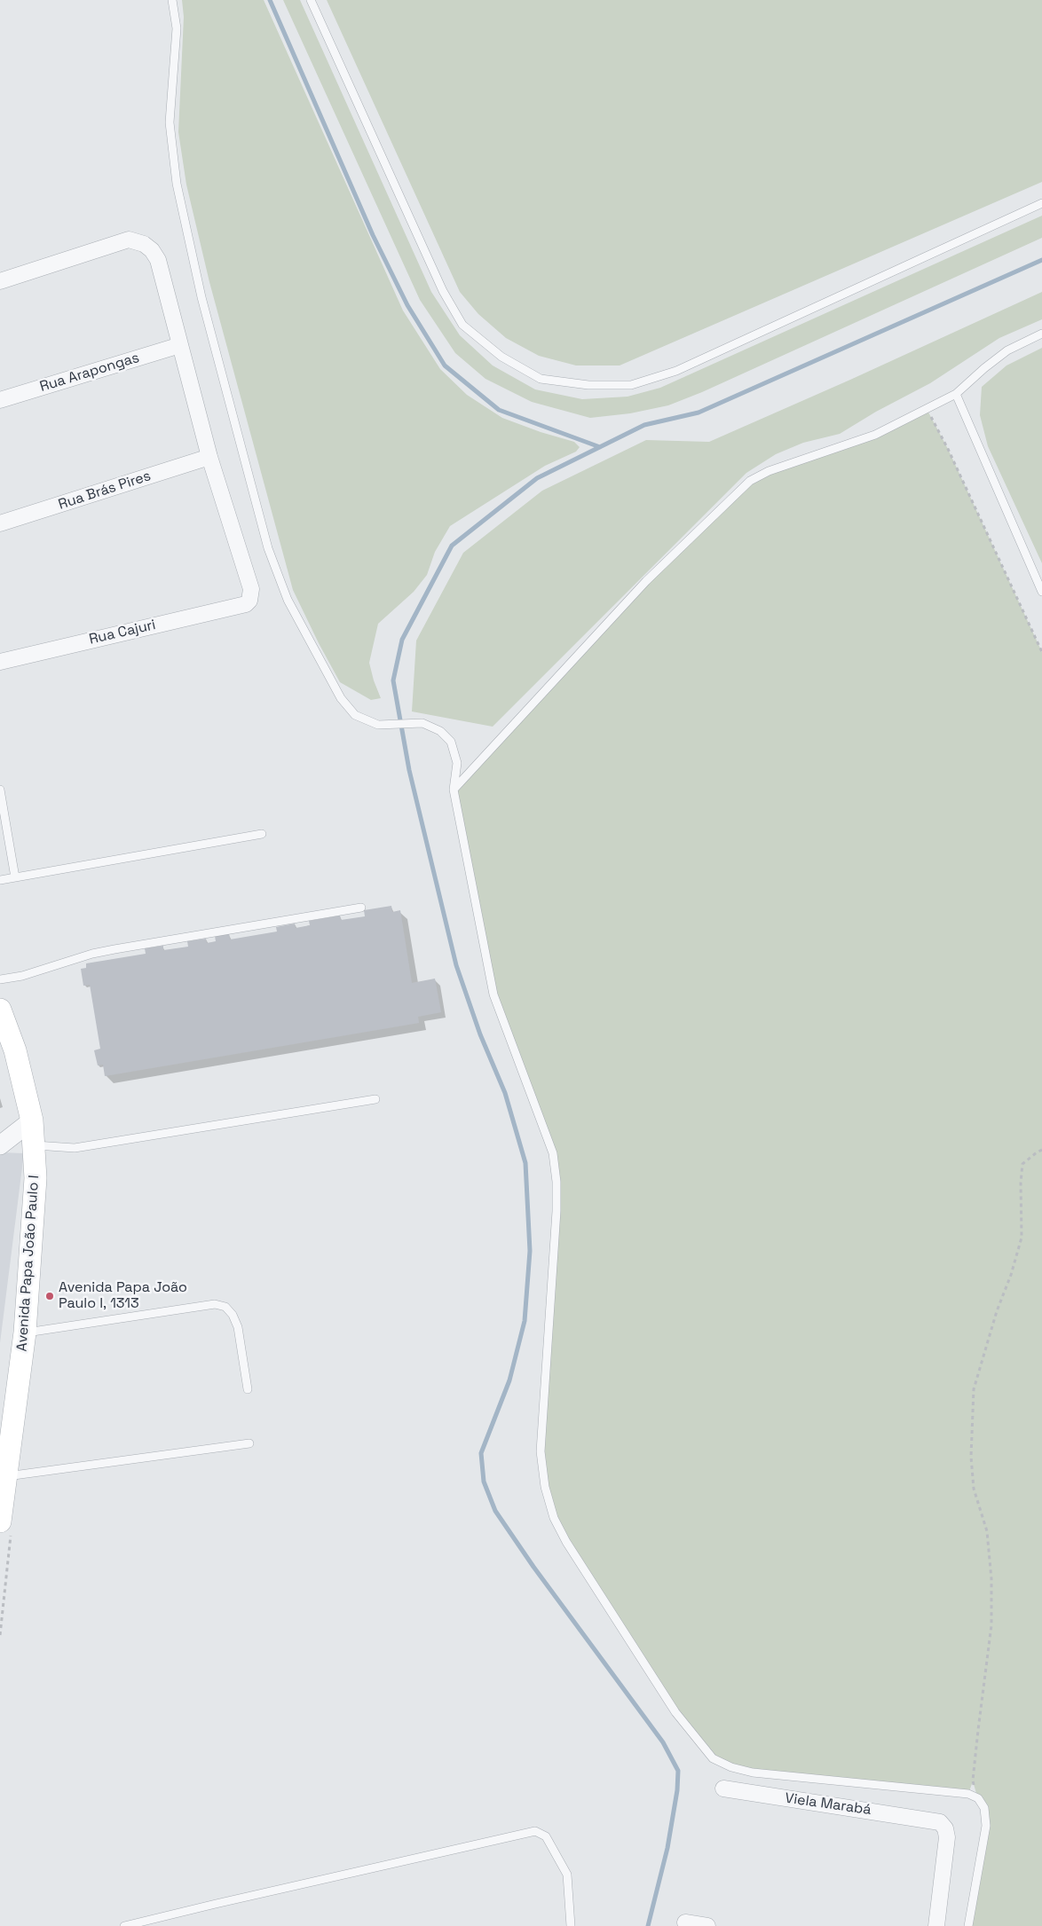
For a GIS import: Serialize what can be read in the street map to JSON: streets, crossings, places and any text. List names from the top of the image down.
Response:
{
  "streets": {
    "main road": ["Avenida Papa João Paulo I"],
    "street": [
      "Rua Arapongas",
      "Rua Brás Pires",
      "Rua Cajuri",
      "Viela Marabá"
    ]
  },
  "crossings": [
    ["Rua Brás Pires", "Rua Cajuri"]
  ],
  "places": ["Avenida Papa João Paulo I, 1313"]
}
